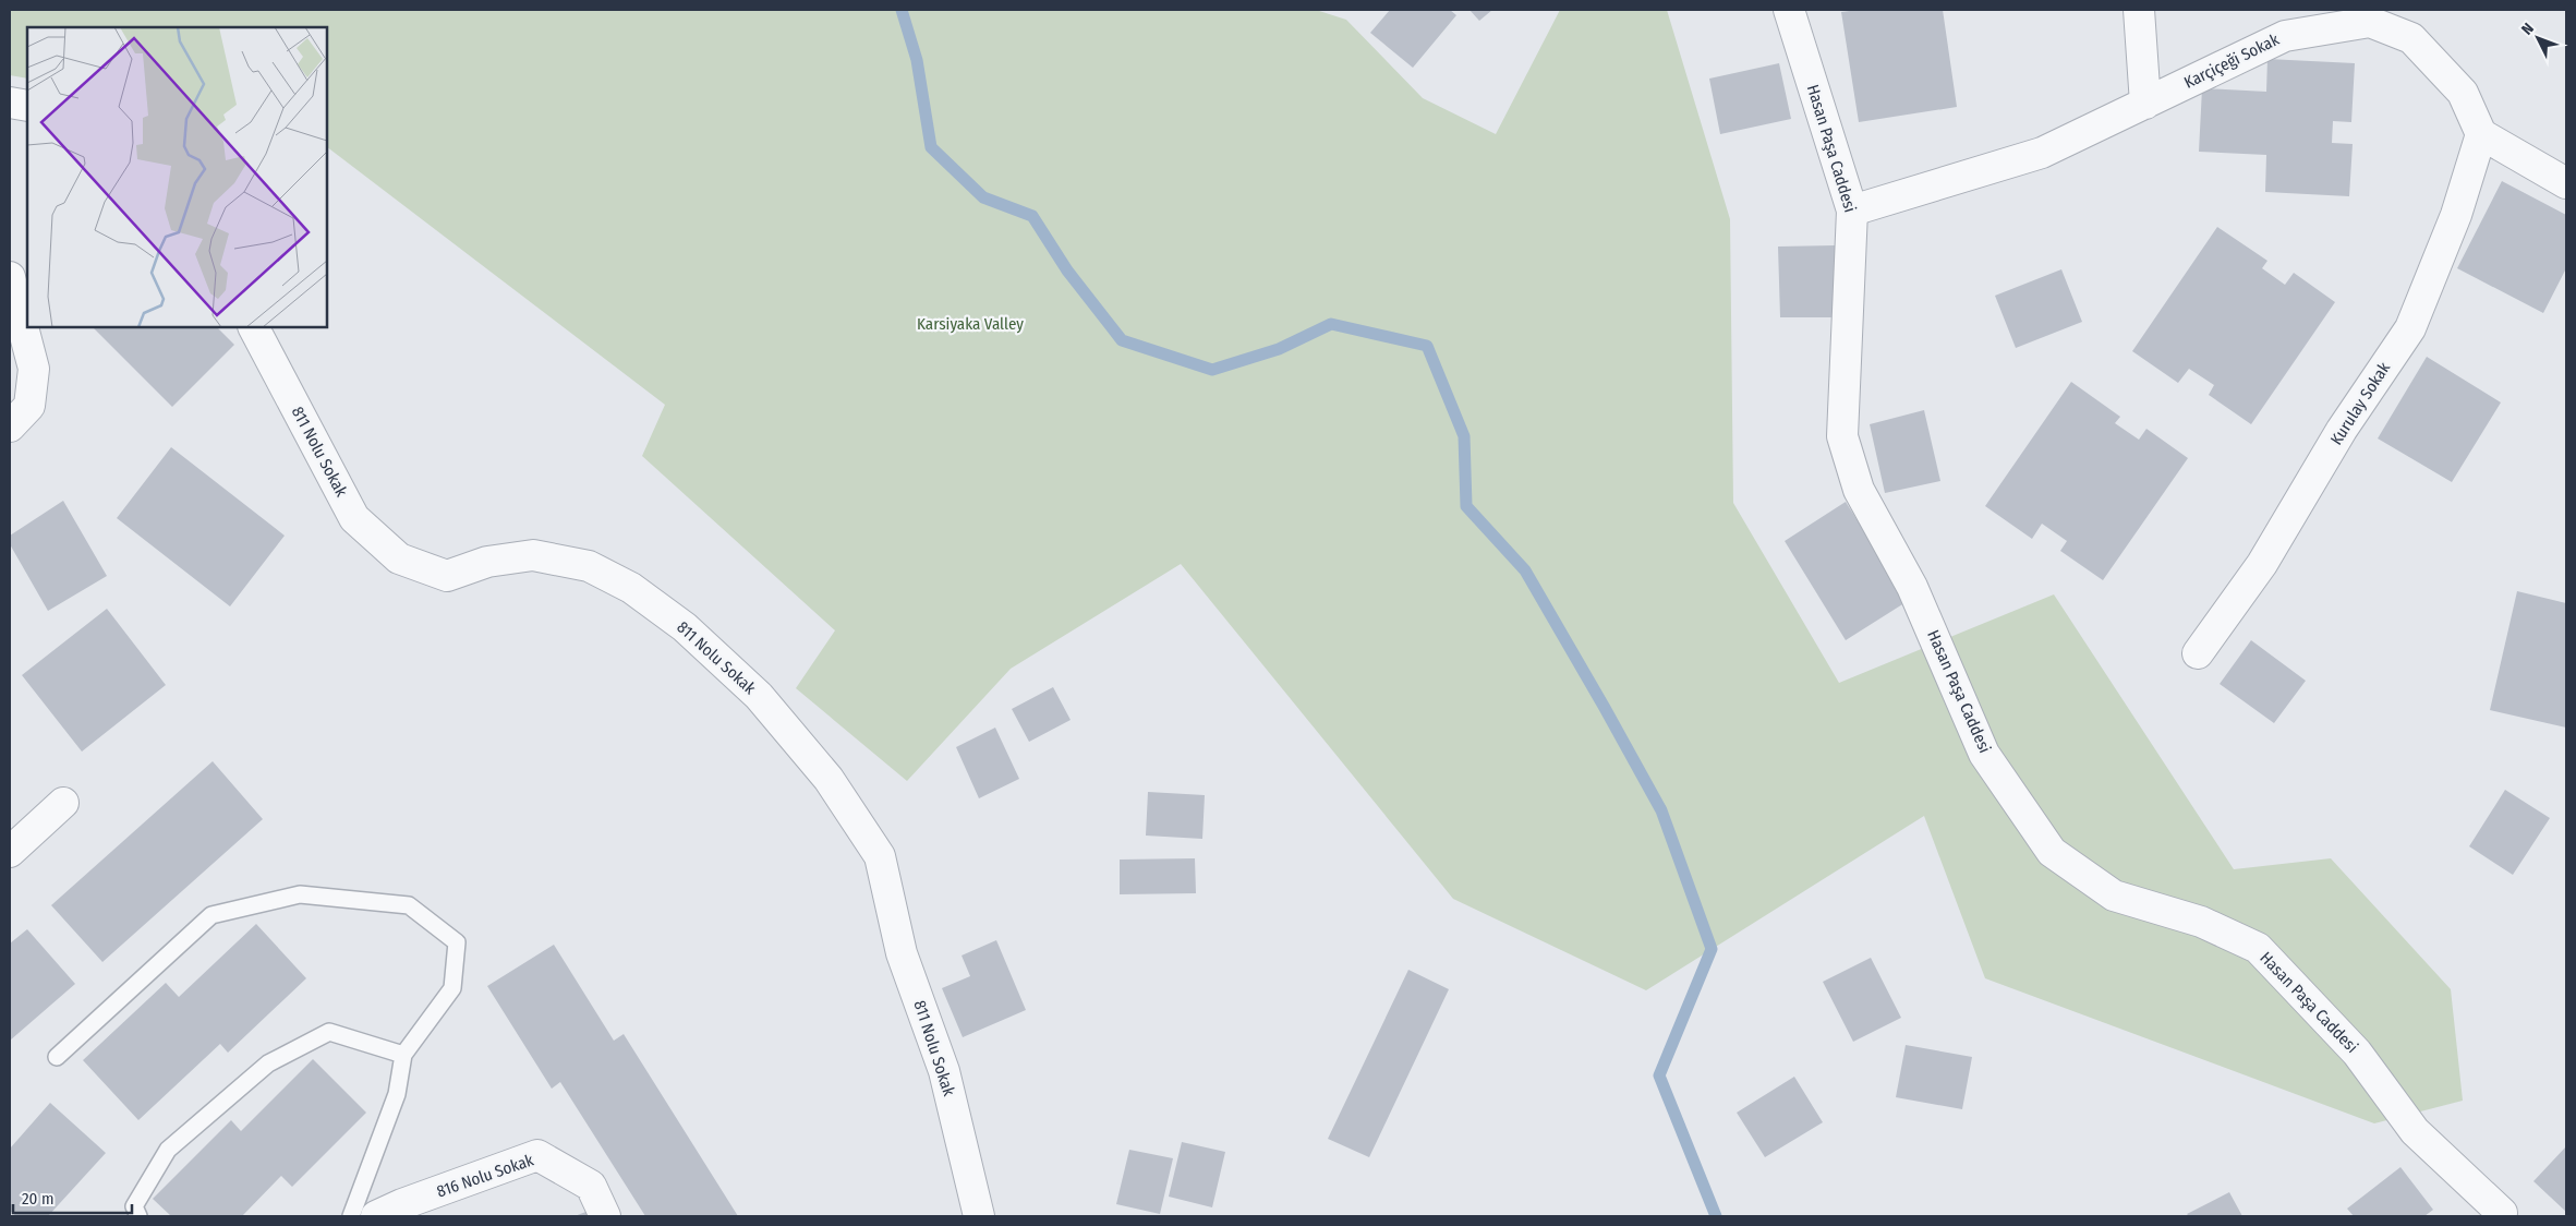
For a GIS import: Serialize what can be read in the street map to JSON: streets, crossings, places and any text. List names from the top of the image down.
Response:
{
  "streets": {
    "street": [
      "Karçiçeği Sokak",
      "Hasan Paşa Caddesi",
      "Kurulay Sokak",
      "811 Nolu Sokak",
      "816 Nolu Sokak"
    ]
  },
  "crossings": [
    ["Karçiçeği Sokak", "Hasan Paşa Caddesi"],
    ["Karçiçeği Sokak", "Kurulay Sokak"]
  ],
  "parks": ["Karsiyaka Valley"],
  "scale_bar": "20 m",
  "north": "top left"
}
